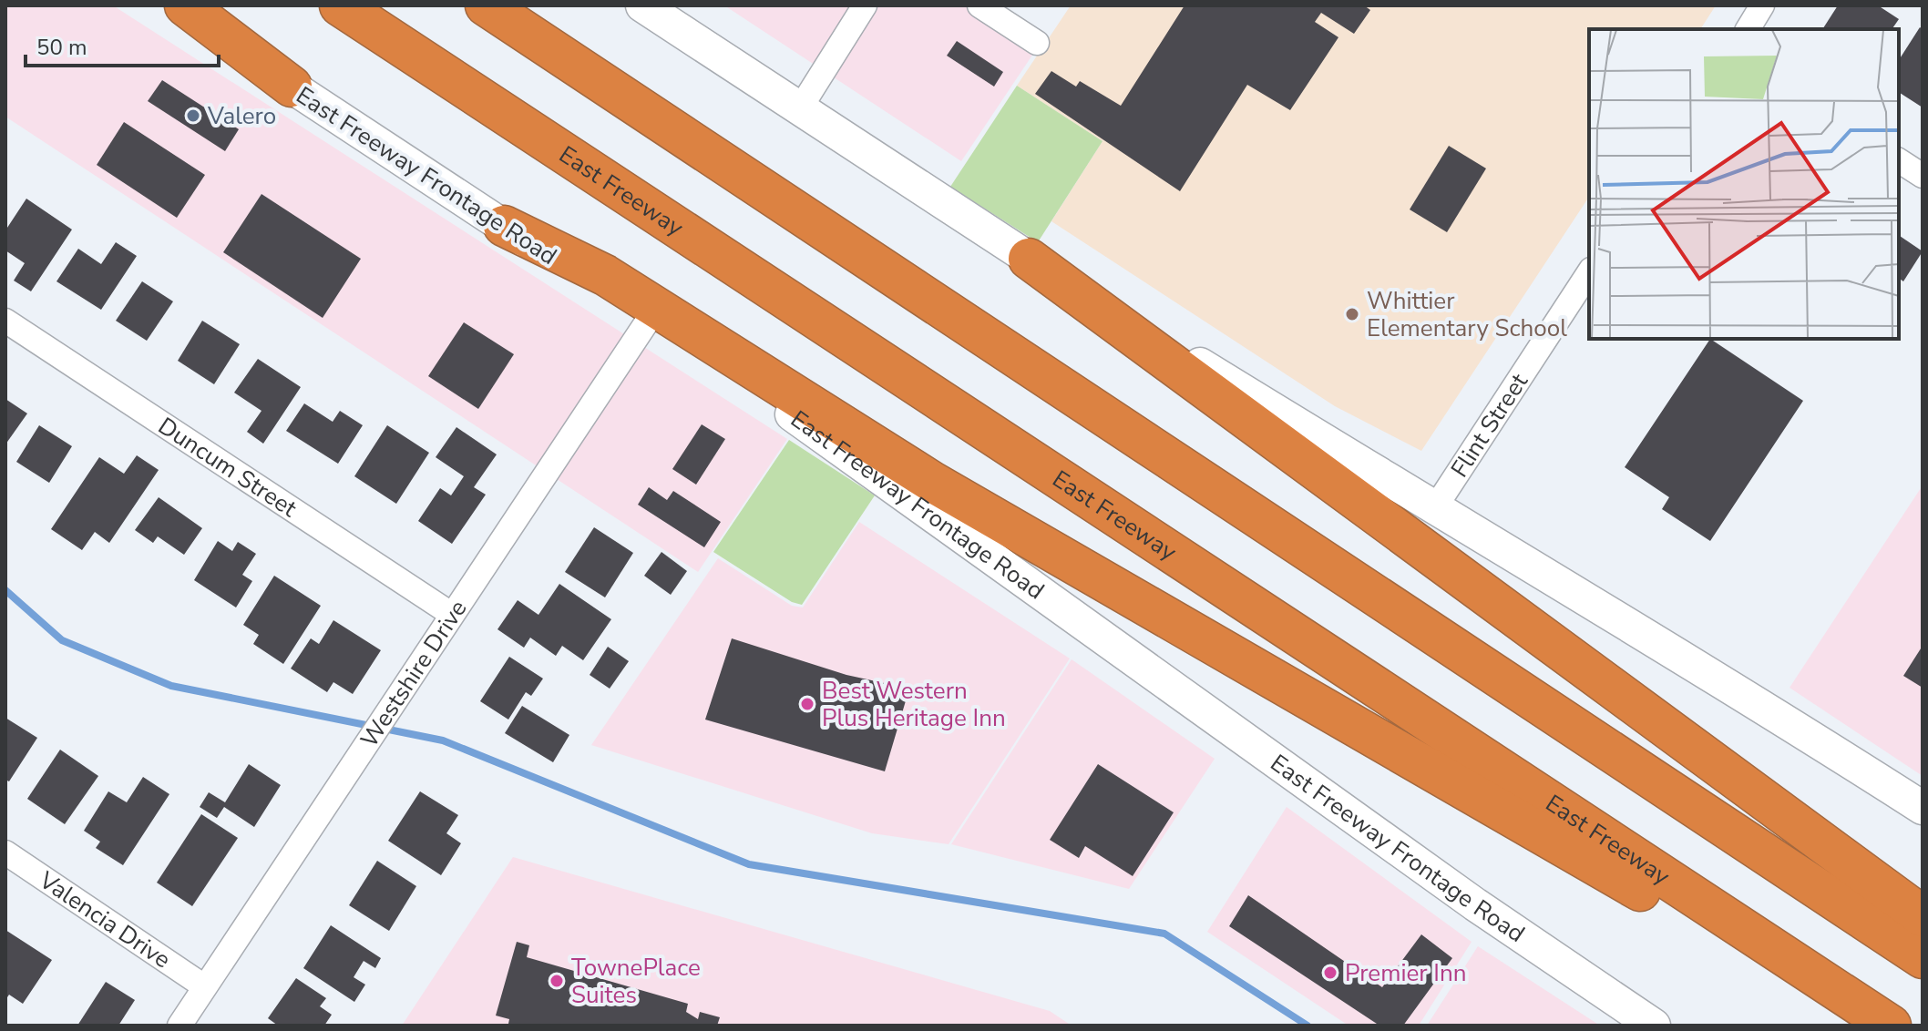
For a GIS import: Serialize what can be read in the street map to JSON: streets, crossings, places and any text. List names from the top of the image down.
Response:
{
  "streets": {
    "highway": ["East Freeway"],
    "main road": ["East Freeway Frontage Road"],
    "street": [
      "Flint Street",
      "Duncum Street",
      "Westshire Drive",
      "Valencia Drive"
    ]
  },
  "crossings": [
    ["East Freeway Frontage Road", "Westshire Drive"],
    ["Duncum Street", "Westshire Drive"],
    ["Westshire Drive", "Valencia Drive"]
  ],
  "places": [
    "Valero",
    "Whittier Elementary School",
    "Best Western Plus Heritage Inn",
    "Premier Inn",
    "TownePlace Suites"
  ],
  "scale_bar": "50 m"
}
